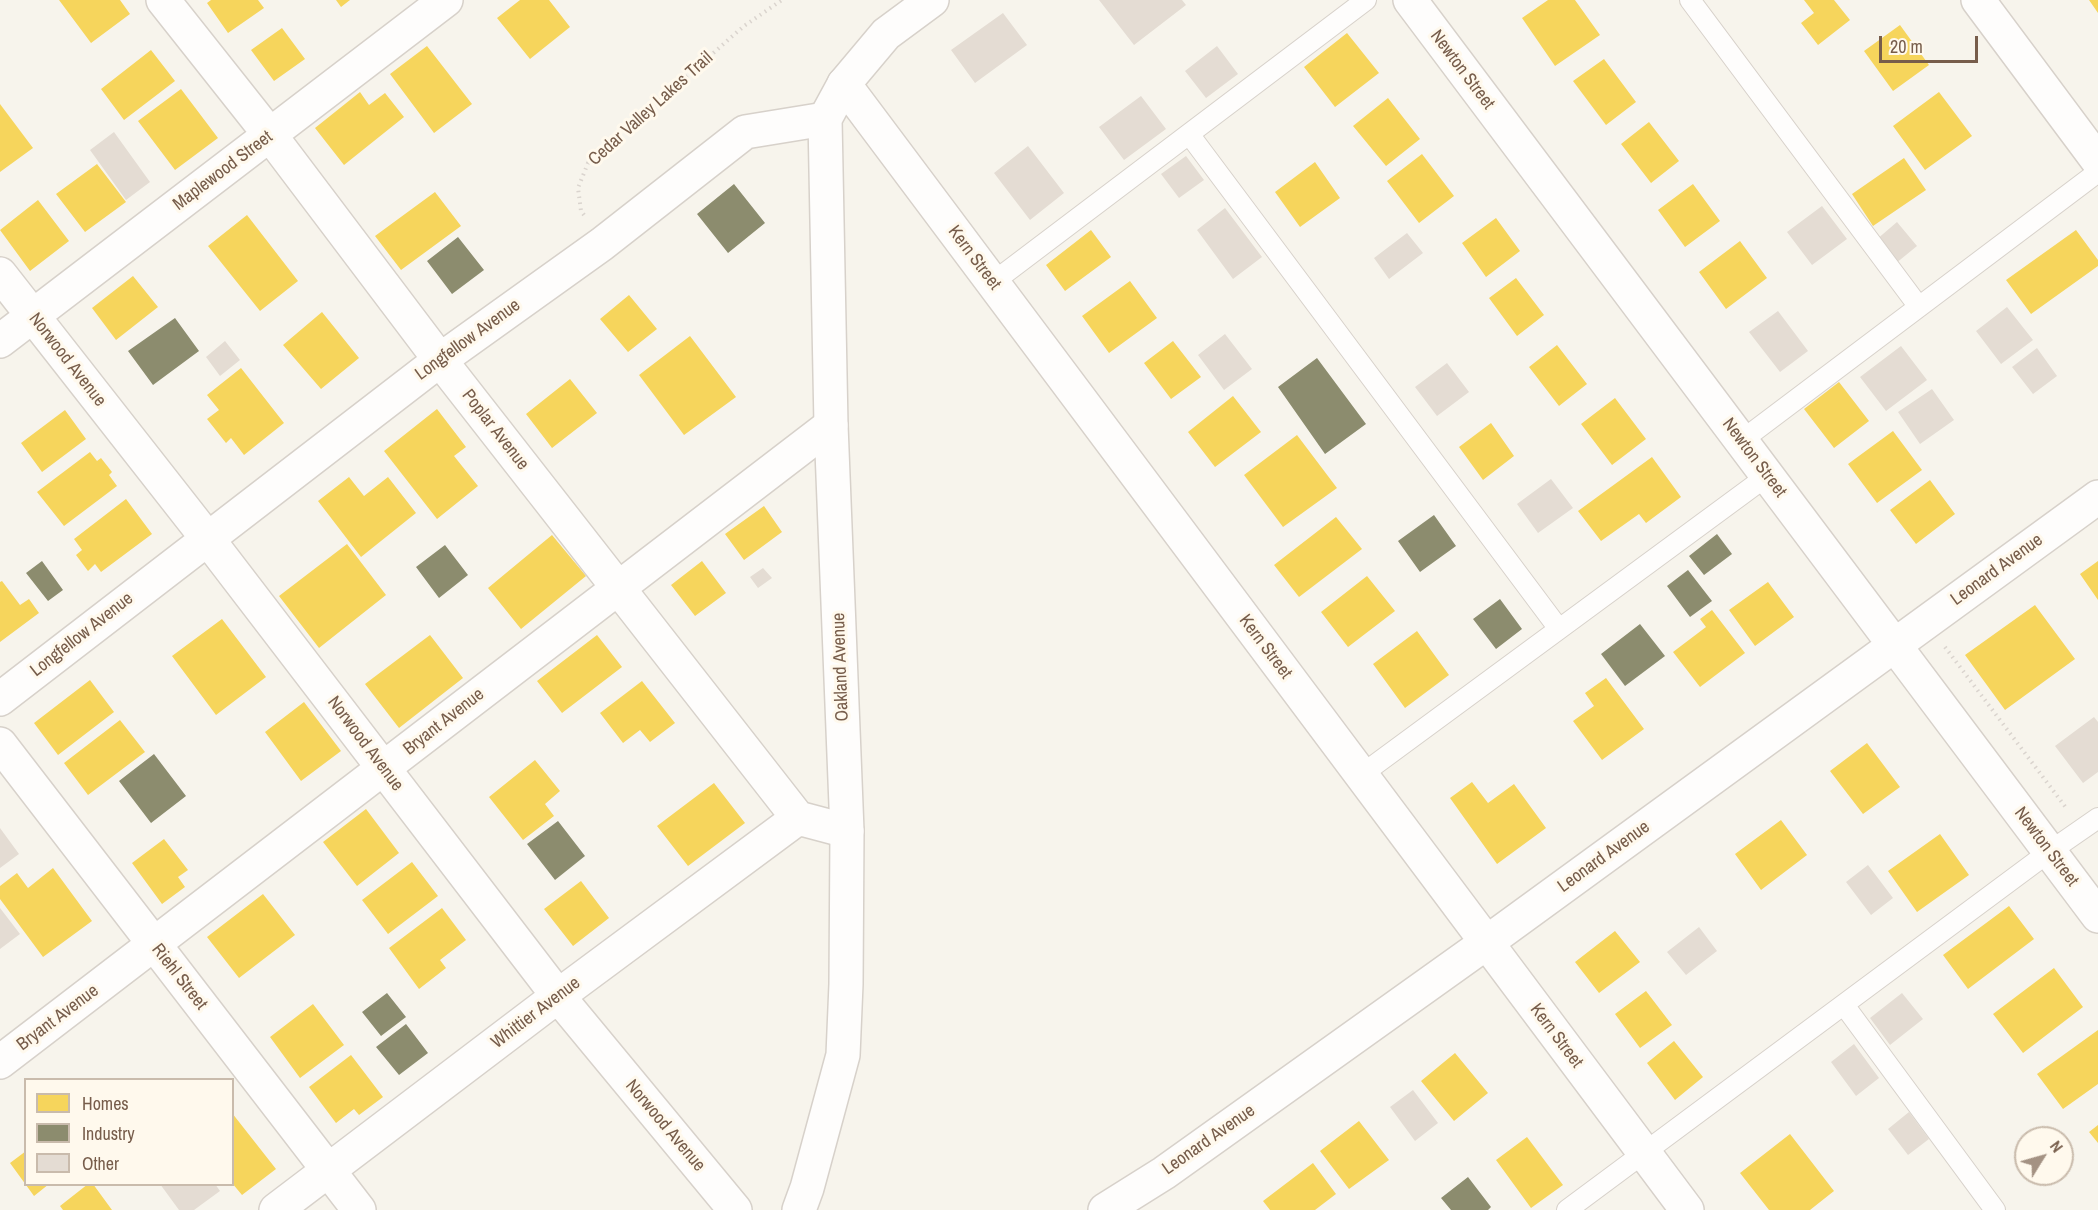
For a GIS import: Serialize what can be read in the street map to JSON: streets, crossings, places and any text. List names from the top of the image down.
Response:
{
  "streets": {
    "street": [
      "Newton Street",
      "Maplewood Street",
      "Kern Street",
      "Longfellow Avenue",
      "Norwood Avenue",
      "Poplar Avenue",
      "Leonard Avenue",
      "Oakland Avenue",
      "Bryant Avenue",
      "Riehl Street",
      "Whittier Avenue"
    ],
    "path": ["Cedar Valley Lakes Trail"]
  },
  "crossings": [
    ["Newton Street", "Leonard Avenue"],
    ["Cedar Valley Lakes Trail", "Longfellow Avenue"],
    ["Maplewood Street", "Norwood Avenue"],
    ["Maplewood Street", "Poplar Avenue"],
    ["Kern Street", "Leonard Avenue"],
    ["Longfellow Avenue", "Norwood Avenue"],
    ["Longfellow Avenue", "Poplar Avenue"],
    ["Longfellow Avenue", "Oakland Avenue"],
    ["Norwood Avenue", "Bryant Avenue"],
    ["Norwood Avenue", "Whittier Avenue"],
    ["Poplar Avenue", "Bryant Avenue"],
    ["Poplar Avenue", "Whittier Avenue"],
    ["Oakland Avenue", "Bryant Avenue"],
    ["Bryant Avenue", "Riehl Street"],
    ["Riehl Street", "Whittier Avenue"]
  ],
  "legend": ["Homes", "Industry", "Other"],
  "scale_bar": "20 m",
  "north": "top right"
}
